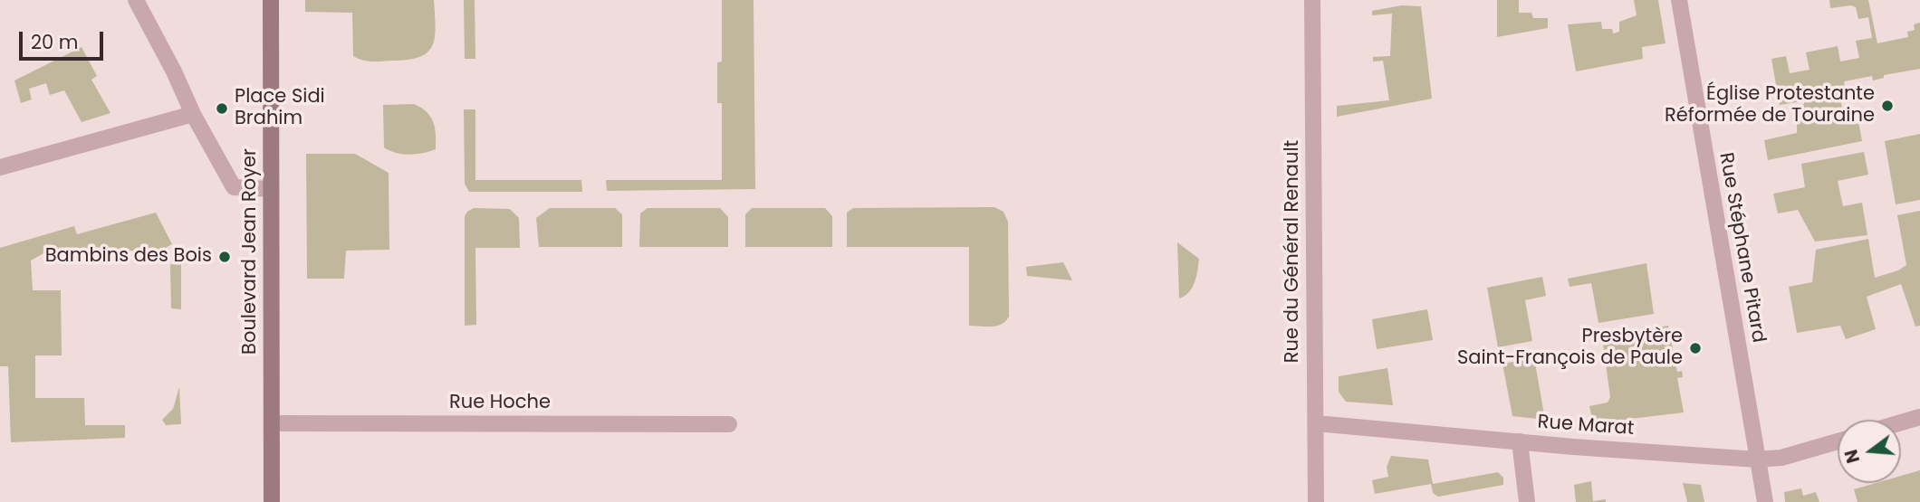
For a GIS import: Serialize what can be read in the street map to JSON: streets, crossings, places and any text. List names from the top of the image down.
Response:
{
  "streets": {
    "street": [
      "Rue Stéphane Pitard",
      "Boulevard Jean Royer",
      "Rue du Général Renault",
      "Rue Hoche",
      "Rue Marat"
    ]
  },
  "crossings": [
    ["Rue Stéphane Pitard", "Rue Marat"],
    ["Boulevard Jean Royer", "Rue Hoche"],
    ["Rue du Général Renault", "Rue Marat"]
  ],
  "places": [
    "Église Protestante Réformée de Touraine",
    "Place Sidi Brahim",
    "Bambins des Bois",
    "Presbytère Saint-François de Paule"
  ],
  "scale_bar": "20 m",
  "north": "left"
}
